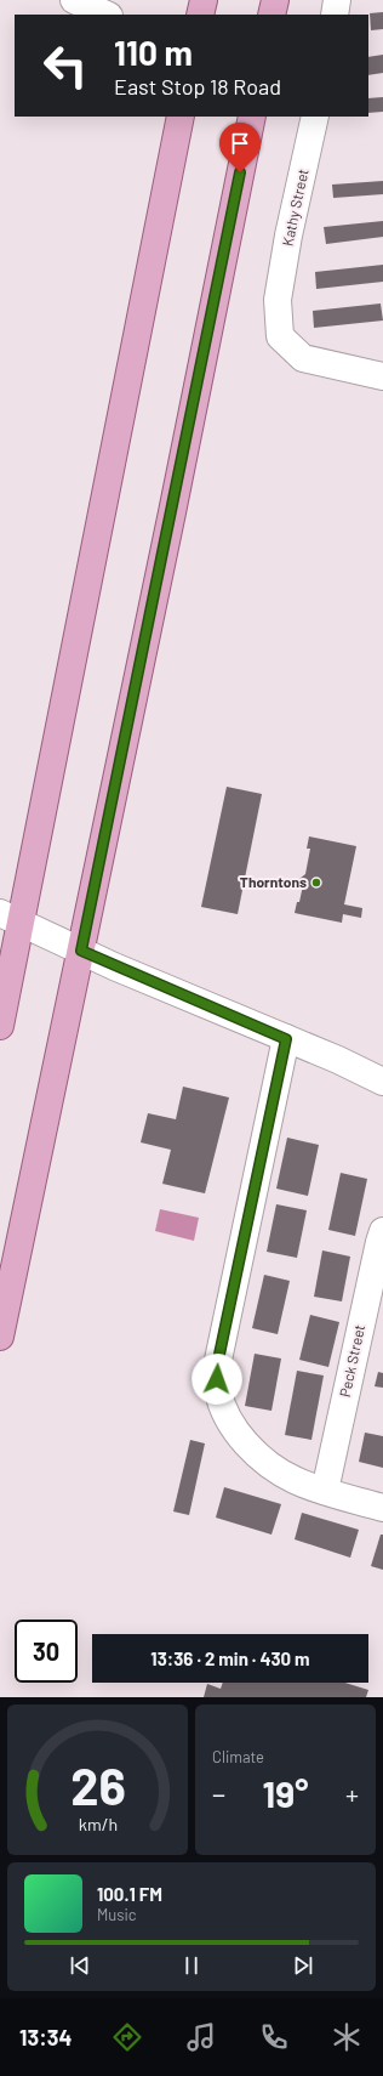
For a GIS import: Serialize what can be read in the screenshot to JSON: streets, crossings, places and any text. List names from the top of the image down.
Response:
{
  "streets": {
    "street": ["Kathy Street", "Peck Street"]
  },
  "places": ["Thorntons"],
  "page": {
    "turn": ["110 m", "East Stop 18 Road"],
    "limit": "30",
    "trip": "13:36 · 2 min · 430 m",
    "tile": "Climate",
    "heat": ["−", "19°", "+"],
    "song": ["100.1 FM", "Music"],
    "tabs": "13:34",
    "gauge": ["26", "km/h"]
  }
}
